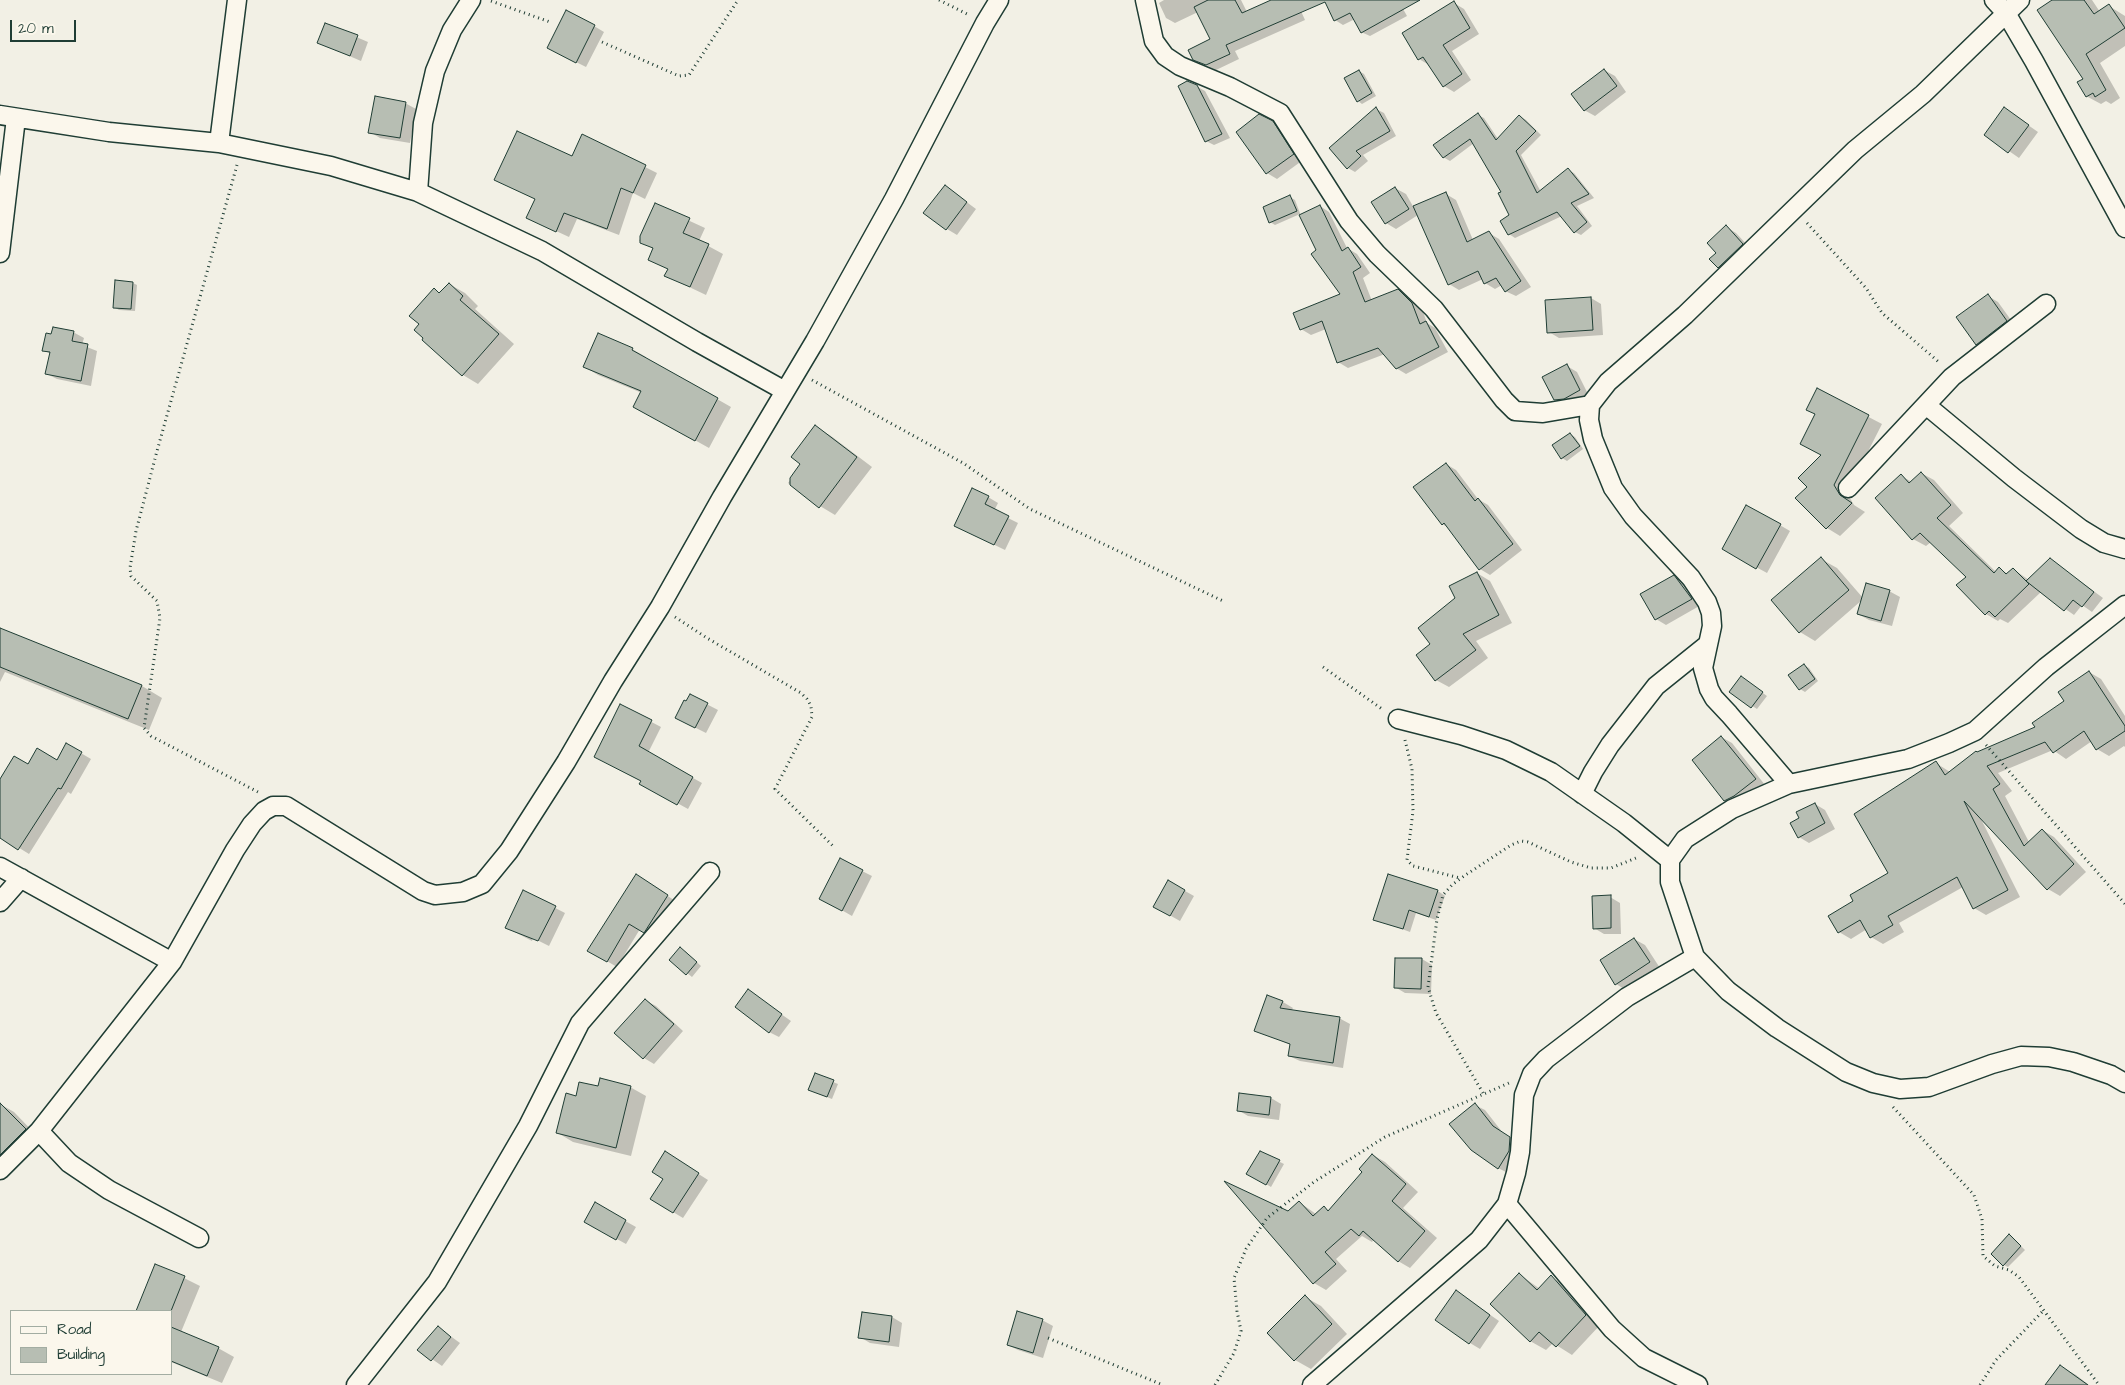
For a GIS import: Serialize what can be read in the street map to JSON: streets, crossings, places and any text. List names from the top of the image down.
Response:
{
  "legend": ["Road", "Building"],
  "scale_bar": "20 m"
}
